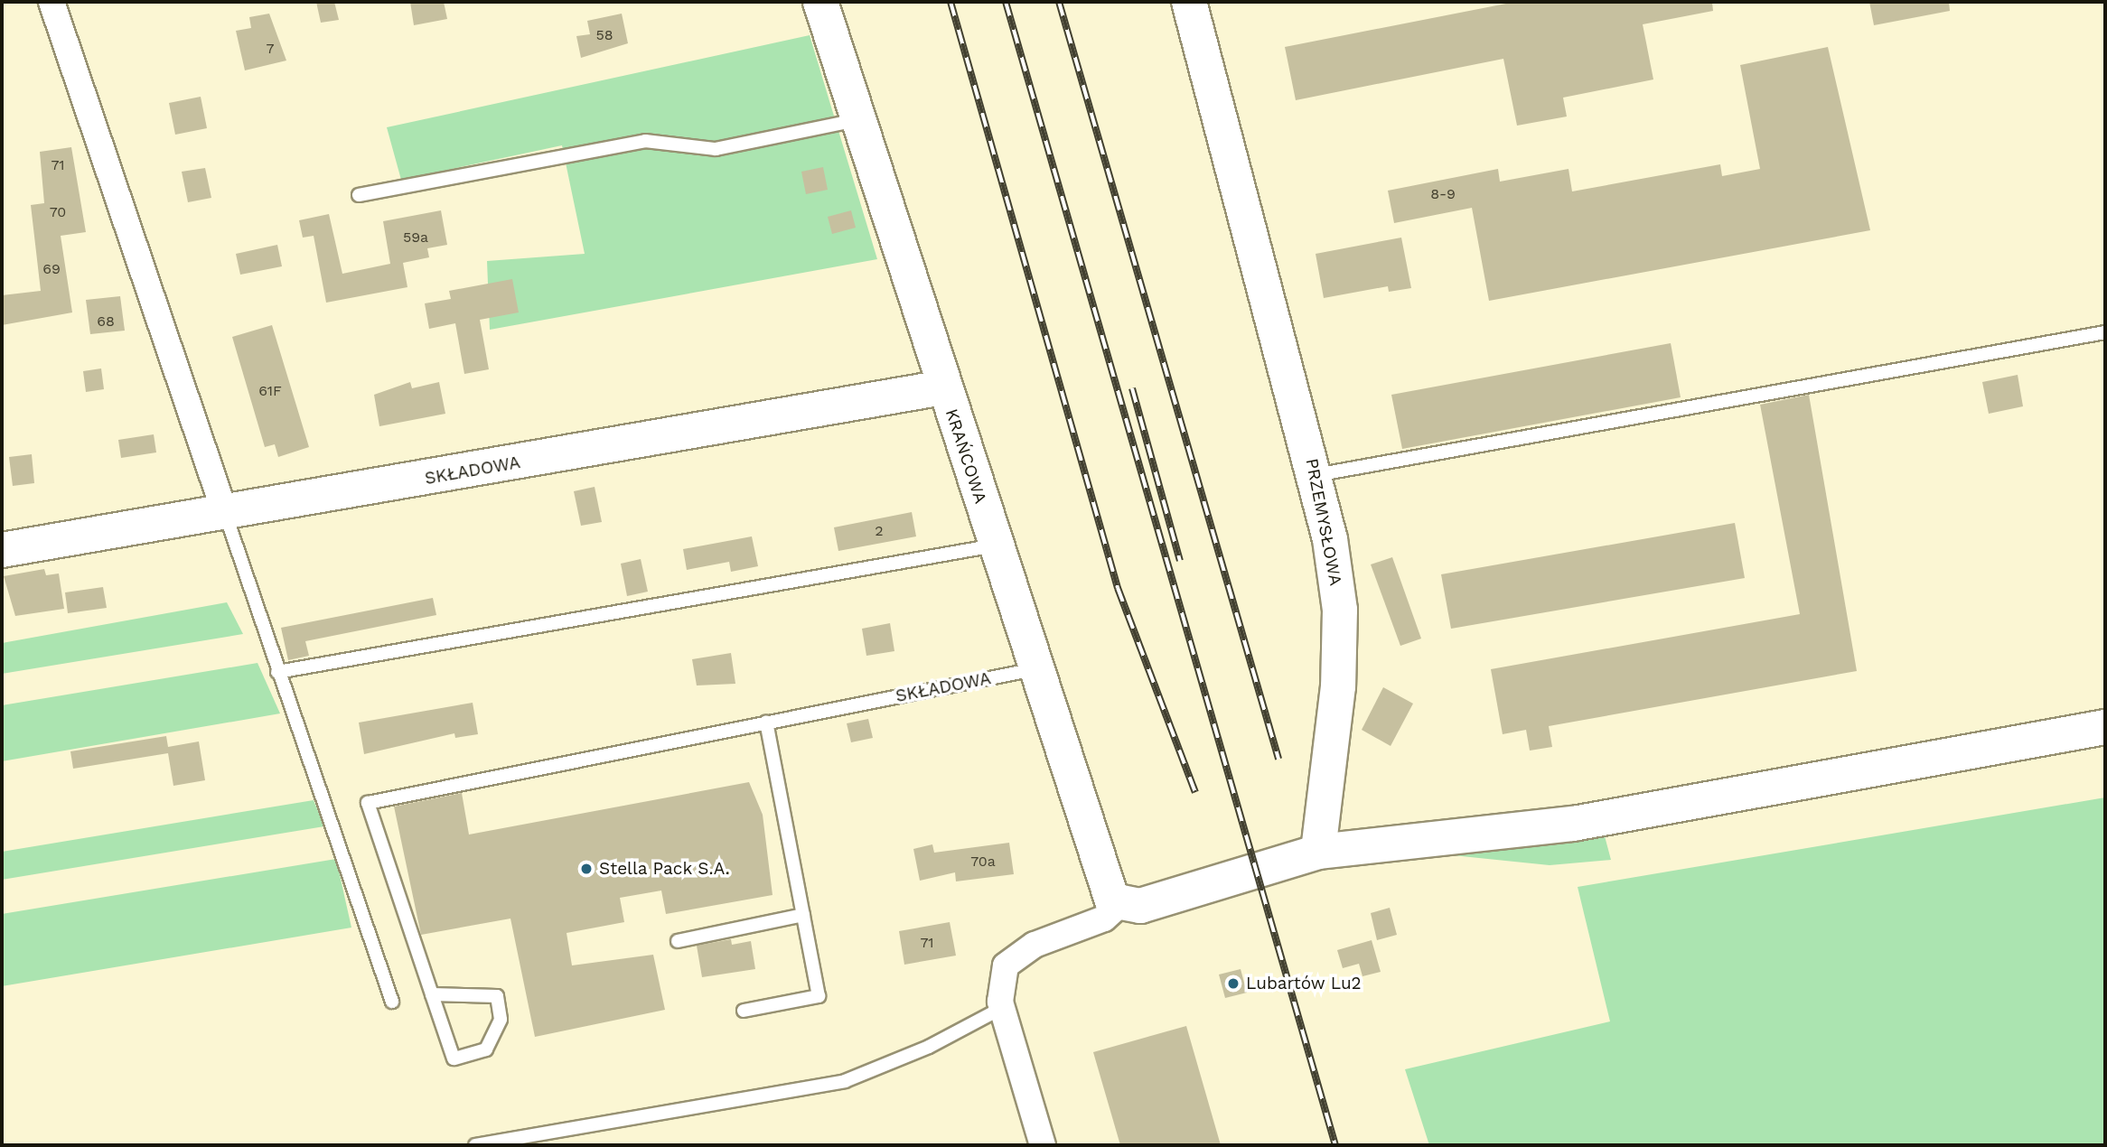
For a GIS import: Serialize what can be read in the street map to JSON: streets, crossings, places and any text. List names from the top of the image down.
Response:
{
  "streets": {
    "street": ["KRAŃCOWA", "SKŁADOWA", "PRZEMYSŁOWA"]
  },
  "crossings": [
    ["KRAŃCOWA", "SKŁADOWA"]
  ],
  "places": ["Stella Pack S.A.", "Lubartów Lu2"],
  "house_numbers": [
    "58",
    "7",
    "71",
    "8-9",
    "70",
    "59a",
    "69",
    "68",
    "61F",
    "2",
    "70a",
    "71"
  ]
}
